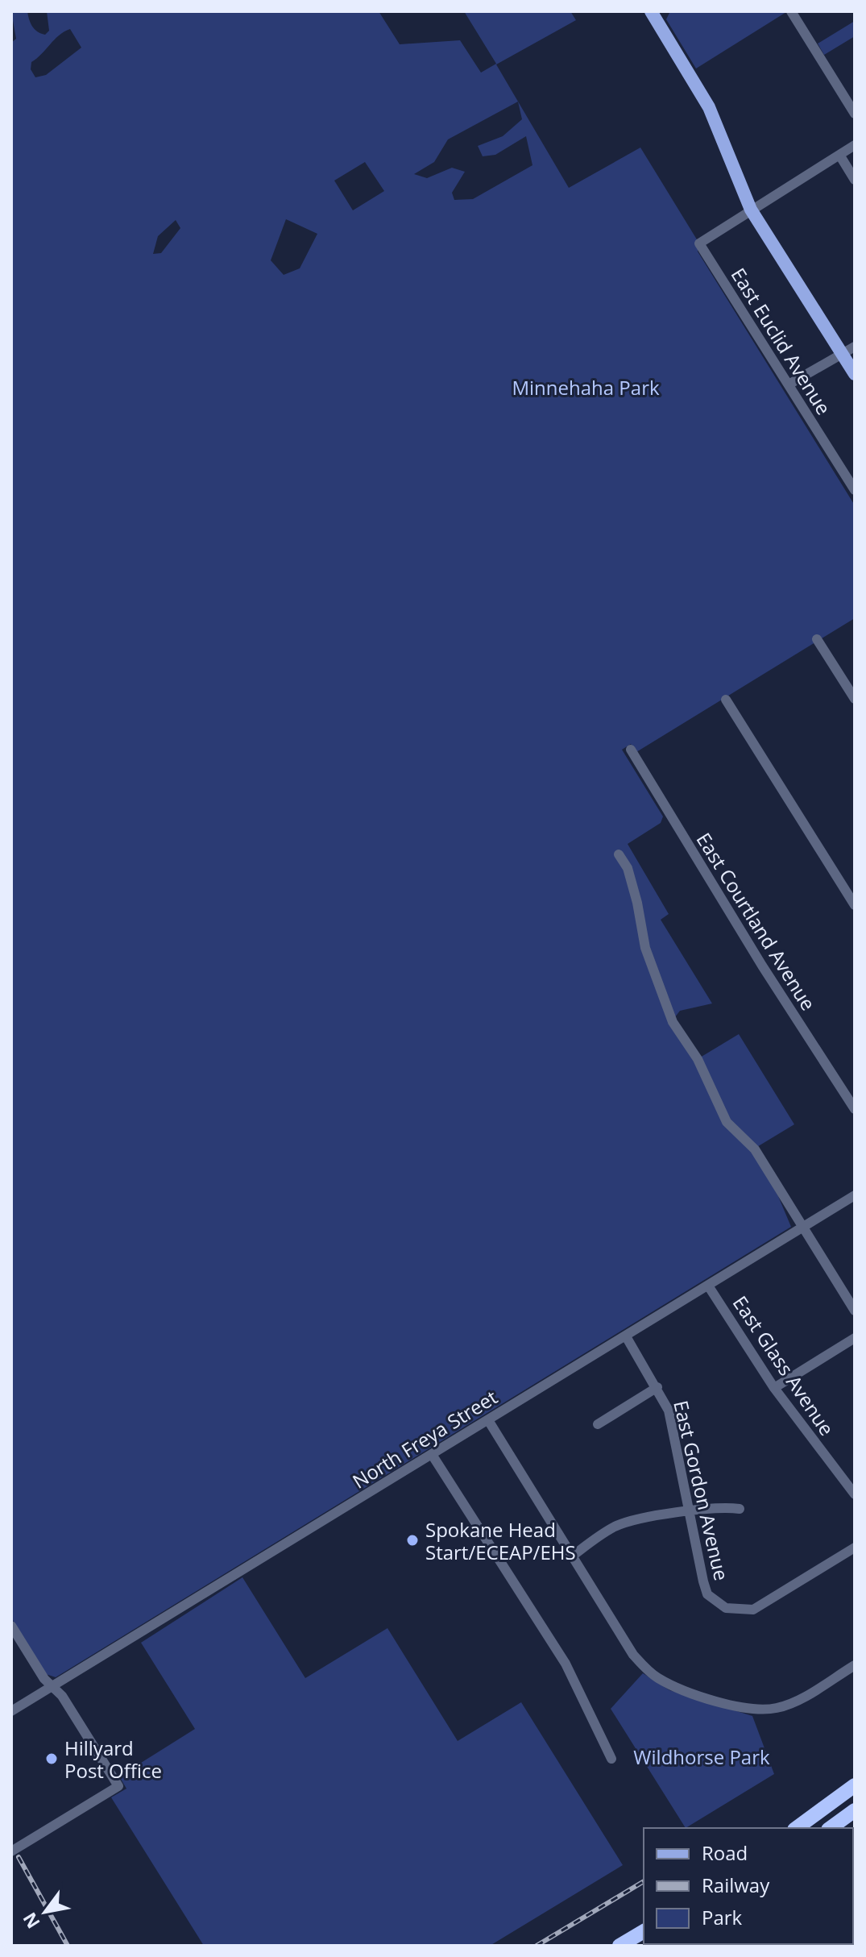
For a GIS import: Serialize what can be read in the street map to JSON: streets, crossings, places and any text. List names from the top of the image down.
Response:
{
  "streets": {
    "street": [
      "East Euclid Avenue",
      "East Courtland Avenue",
      "East Glass Avenue",
      "North Freya Street",
      "East Gordon Avenue"
    ]
  },
  "crossings": [
    ["East Glass Avenue", "North Freya Street"],
    ["North Freya Street", "East Gordon Avenue"]
  ],
  "parks": ["Minnehaha Park", "Wildhorse Park"],
  "places": ["Spokane Head Start/ECEAP/EHS", "Hillyard Post Office"],
  "legend": ["Road", "Railway", "Park"],
  "north": "bottom left"
}
